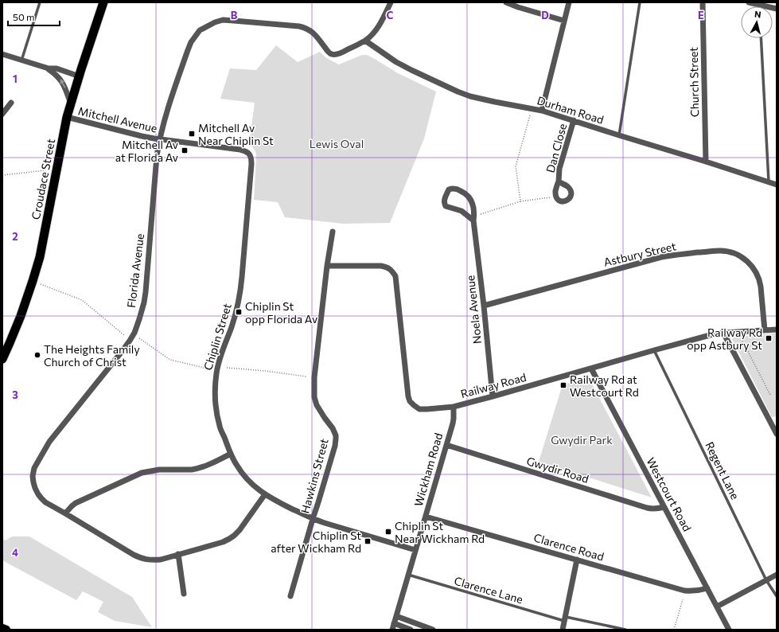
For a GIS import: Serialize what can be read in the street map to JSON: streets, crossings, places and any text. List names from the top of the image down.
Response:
{
  "streets": {
    "highway": ["Croudace Street"],
    "street": [
      "Church Street",
      "Durham Road",
      "Mitchell Avenue",
      "Dan Close",
      "Astbury Street",
      "Florida Avenue",
      "Noela Avenue",
      "Chiplin Street",
      "Railway Road",
      "Wickham Road",
      "Gwydir Road",
      "Hawkins Street",
      "Westcourt Road",
      "Clarence Road"
    ],
    "lane": ["Regent Lane", "Clarence Lane"]
  },
  "crossings": [
    ["Church Street", "Durham Road"],
    ["Durham Road", "Dan Close"],
    ["Durham Road", "Florida Avenue"],
    ["Mitchell Avenue", "Croudace Street"],
    ["Mitchell Avenue", "Florida Avenue"],
    ["Mitchell Avenue", "Chiplin Street"],
    ["Astbury Street", "Noela Avenue"],
    ["Astbury Street", "Railway Road"],
    ["Florida Avenue", "Chiplin Street"],
    ["Noela Avenue", "Railway Road"],
    ["Chiplin Street", "Wickham Road"],
    ["Chiplin Street", "Hawkins Street"],
    ["Railway Road", "Wickham Road"],
    ["Railway Road", "Regent Lane"],
    ["Railway Road", "Hawkins Street"],
    ["Railway Road", "Westcourt Road"],
    ["Wickham Road", "Gwydir Road"],
    ["Wickham Road", "Clarence Road"],
    ["Wickham Road", "Clarence Lane"],
    ["Gwydir Road", "Westcourt Road"],
    ["Westcourt Road", "Clarence Road"]
  ],
  "parks": ["Lewis Oval", "Gwydir Park"],
  "places": {
    "transit": [
      "Mitchell Av Near Chiplin St",
      "Mitchell Av at Florida Av",
      "Chiplin St opp Florida Av",
      "Railway Rd opp Astbury St",
      "Railway Rd at Westcourt Rd",
      "Chiplin St Near Wickham Rd",
      "Chiplin St after Wickham Rd"
    ],
    "other": ["The Heights Family Church of Christ"]
  },
  "scale_bar": "50 m",
  "north": "top",
  "grid": {
    "columns": [
      "B",
      "C",
      "D",
      "E"
    ],
    "rows": [
      "1",
      "2",
      "3",
      "4"
    ]
  }
}
